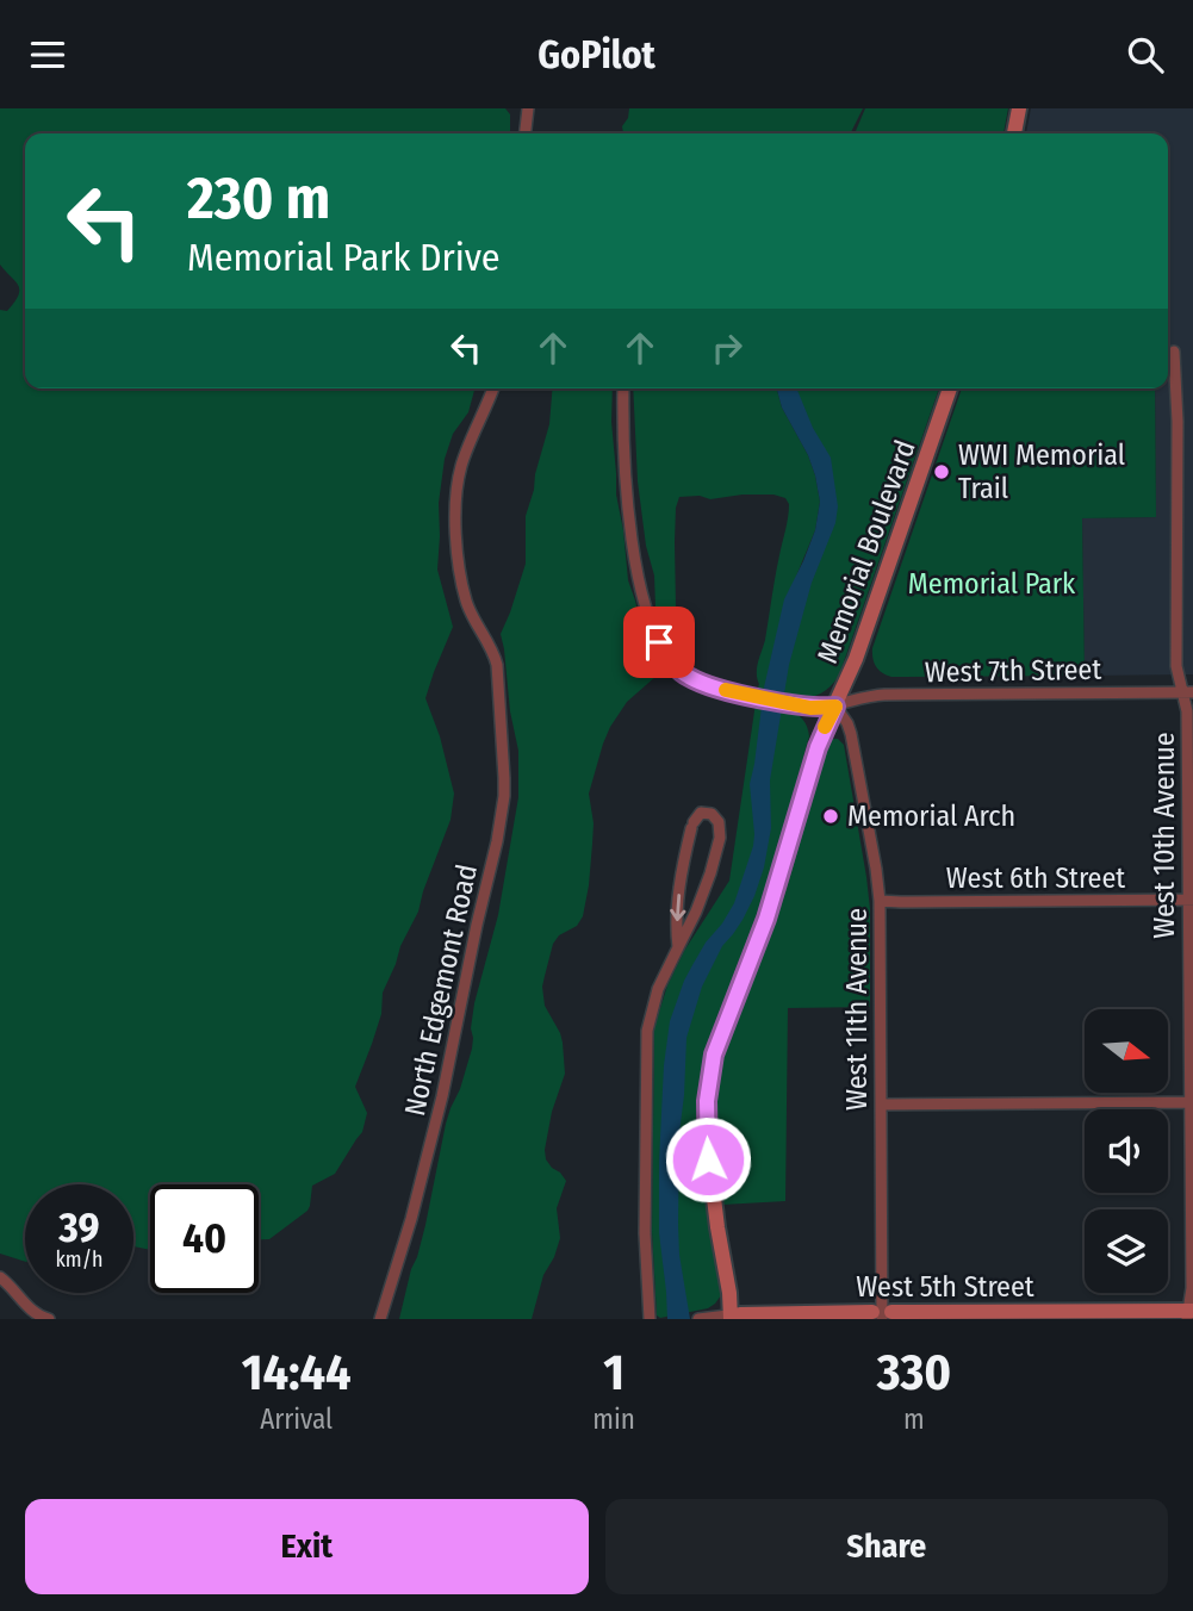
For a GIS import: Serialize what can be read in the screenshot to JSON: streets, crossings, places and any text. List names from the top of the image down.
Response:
{
  "streets": {
    "street": [
      "Memorial Boulevard",
      "West 7th Street",
      "West 10th Avenue",
      "West 6th Street",
      "North Edgemont Road",
      "West 11th Avenue",
      "West 5th Street"
    ]
  },
  "crossings": [
    ["Memorial Boulevard", "West 7th Street"],
    ["Memorial Boulevard", "West 11th Avenue"],
    ["Memorial Boulevard", "West 5th Street"],
    ["West 7th Street", "West 10th Avenue"],
    ["West 7th Street", "West 11th Avenue"],
    ["West 10th Avenue", "West 6th Street"],
    ["West 10th Avenue", "West 5th Street"],
    ["West 6th Street", "West 11th Avenue"],
    ["West 11th Avenue", "West 5th Street"]
  ],
  "parks": ["Memorial Park"],
  "places": ["WWI Memorial Trail", "Memorial Arch"],
  "north": "right",
  "page": {
    "header": "GoPilot",
    "turn": ["230 m", "Memorial Park Drive"],
    "speed": "39 km/h",
    "limit": "40",
    "eta": [
      "14:44",
      "Arrival",
      "1",
      "min",
      "330",
      "m"
    ],
    "buttons": ["Exit", "Share"]
  }
}
